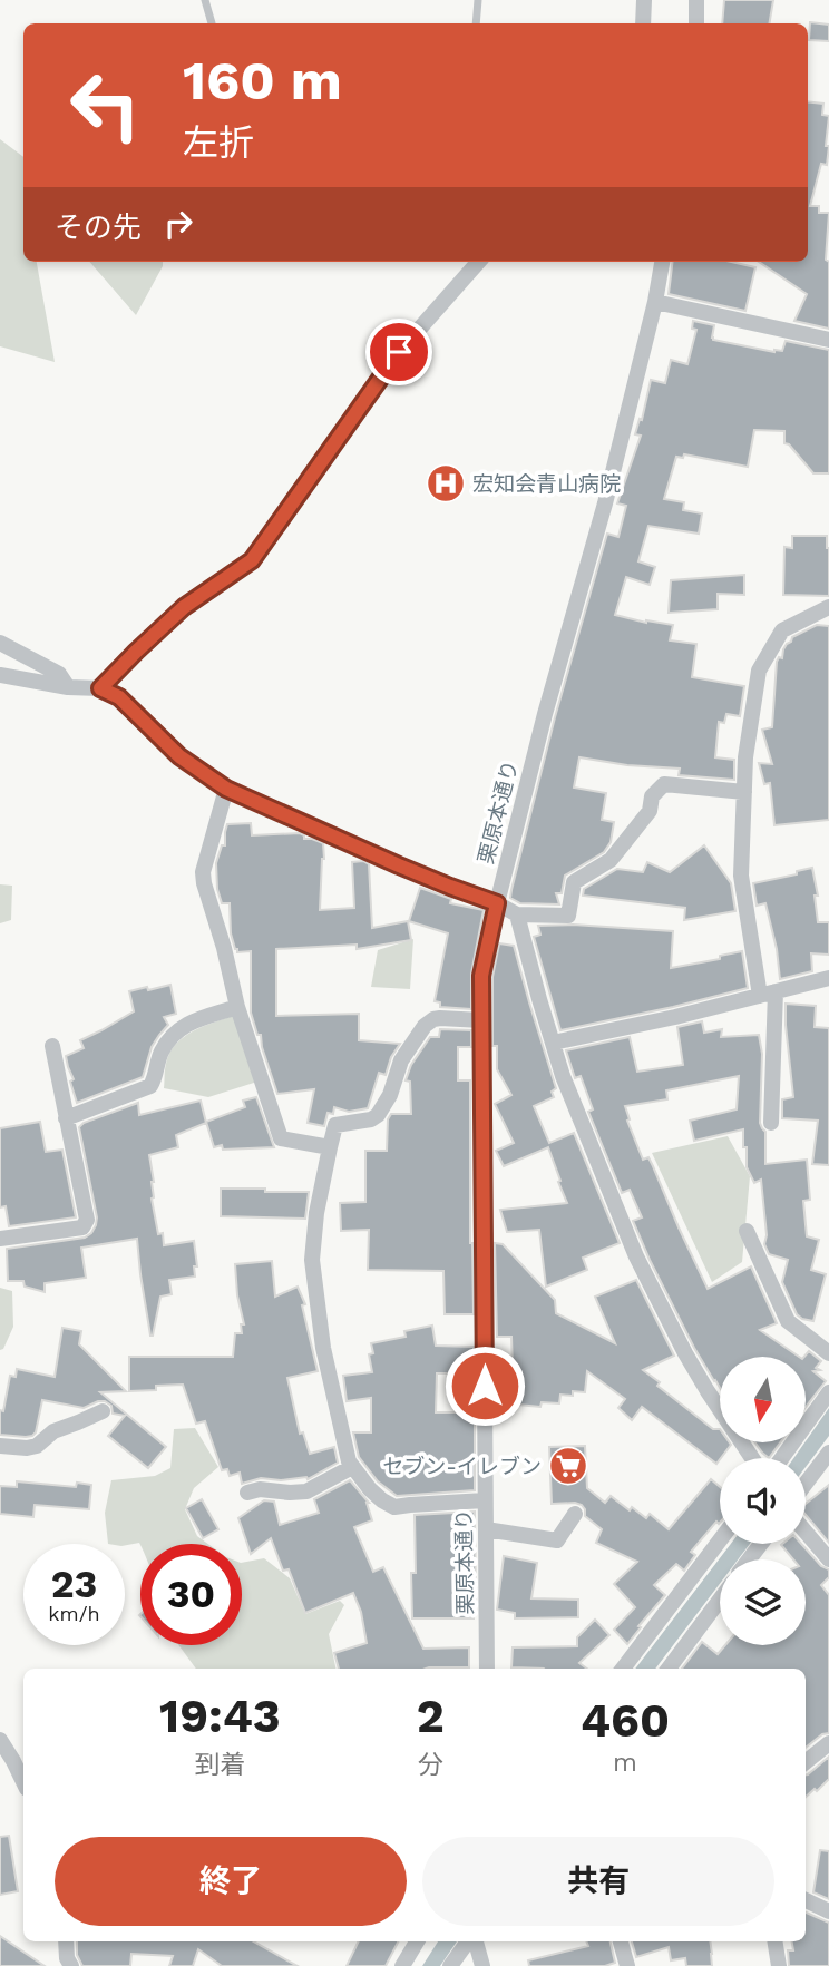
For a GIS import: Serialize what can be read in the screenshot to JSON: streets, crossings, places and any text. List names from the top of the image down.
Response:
{
  "streets": {
    "street": ["栗原本通り"]
  },
  "places": {
    "hospital": ["宏知会青山病院"],
    "supermarket": ["セブン-イレブン"]
  },
  "north": "bottom",
  "page": {
    "turn": ["160 m", "左折"],
    "then": "その先",
    "speed": "23 km/h",
    "limit": "30",
    "eta": [
      "19:43",
      "到着",
      "2",
      "分",
      "460",
      "m"
    ],
    "buttons": ["終了", "共有"]
  }
}
